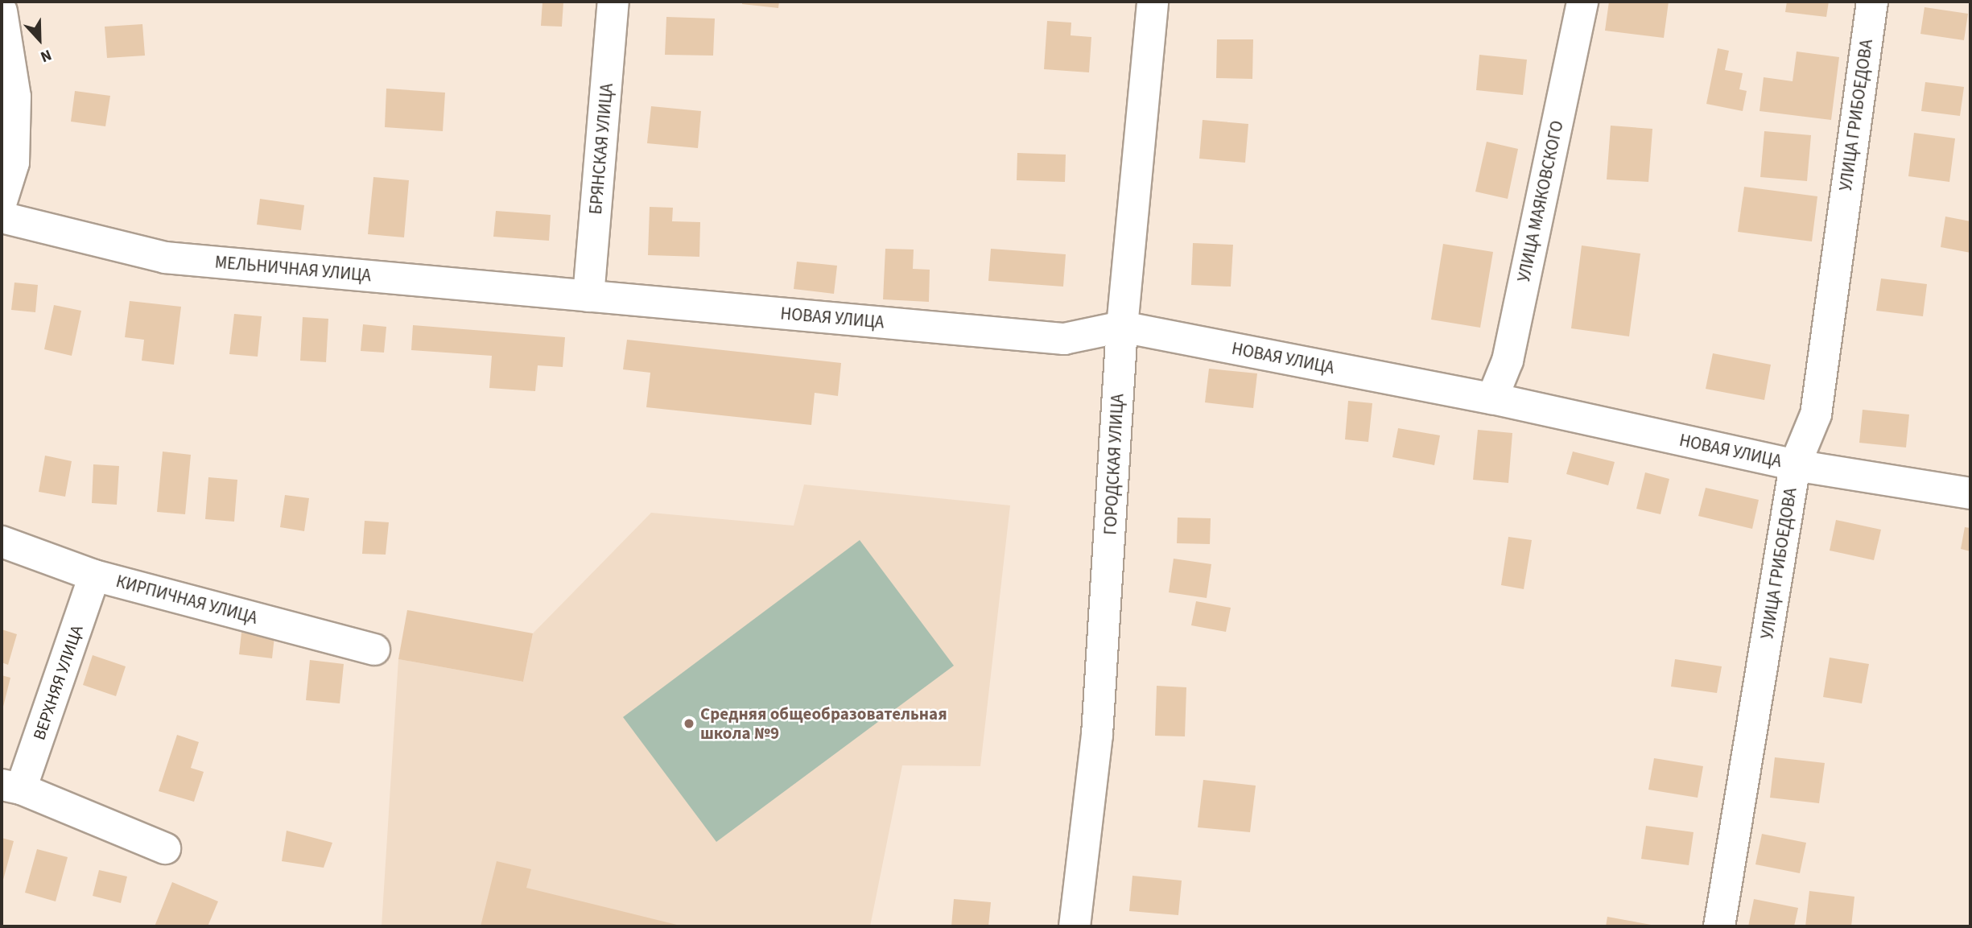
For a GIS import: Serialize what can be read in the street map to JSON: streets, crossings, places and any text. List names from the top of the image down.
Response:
{
  "streets": {
    "street": [
      "УЛИЦА ГРИБОЕДОВА",
      "БРЯНСКАЯ УЛИЦА",
      "УЛИЦА МАЯКОВСКОГО",
      "МЕЛЬНИЧНАЯ УЛИЦА",
      "НОВАЯ УЛИЦА",
      "ГОРОДСКАЯ УЛИЦА",
      "КИРПИЧНАЯ УЛИЦА",
      "ВЕРХНЯЯ УЛИЦА"
    ]
  },
  "crossings": [
    ["УЛИЦА ГРИБОЕДОВА", "НОВАЯ УЛИЦА"],
    ["БРЯНСКАЯ УЛИЦА", "МЕЛЬНИЧНАЯ УЛИЦА"],
    ["БРЯНСКАЯ УЛИЦА", "НОВАЯ УЛИЦА"],
    ["УЛИЦА МАЯКОВСКОГО", "НОВАЯ УЛИЦА"],
    ["МЕЛЬНИЧНАЯ УЛИЦА", "НОВАЯ УЛИЦА"],
    ["НОВАЯ УЛИЦА", "ГОРОДСКАЯ УЛИЦА"],
    ["КИРПИЧНАЯ УЛИЦА", "ВЕРХНЯЯ УЛИЦА"]
  ],
  "places": ["Средняя общеобразовательная школа №9"],
  "north": "bottom"
}
